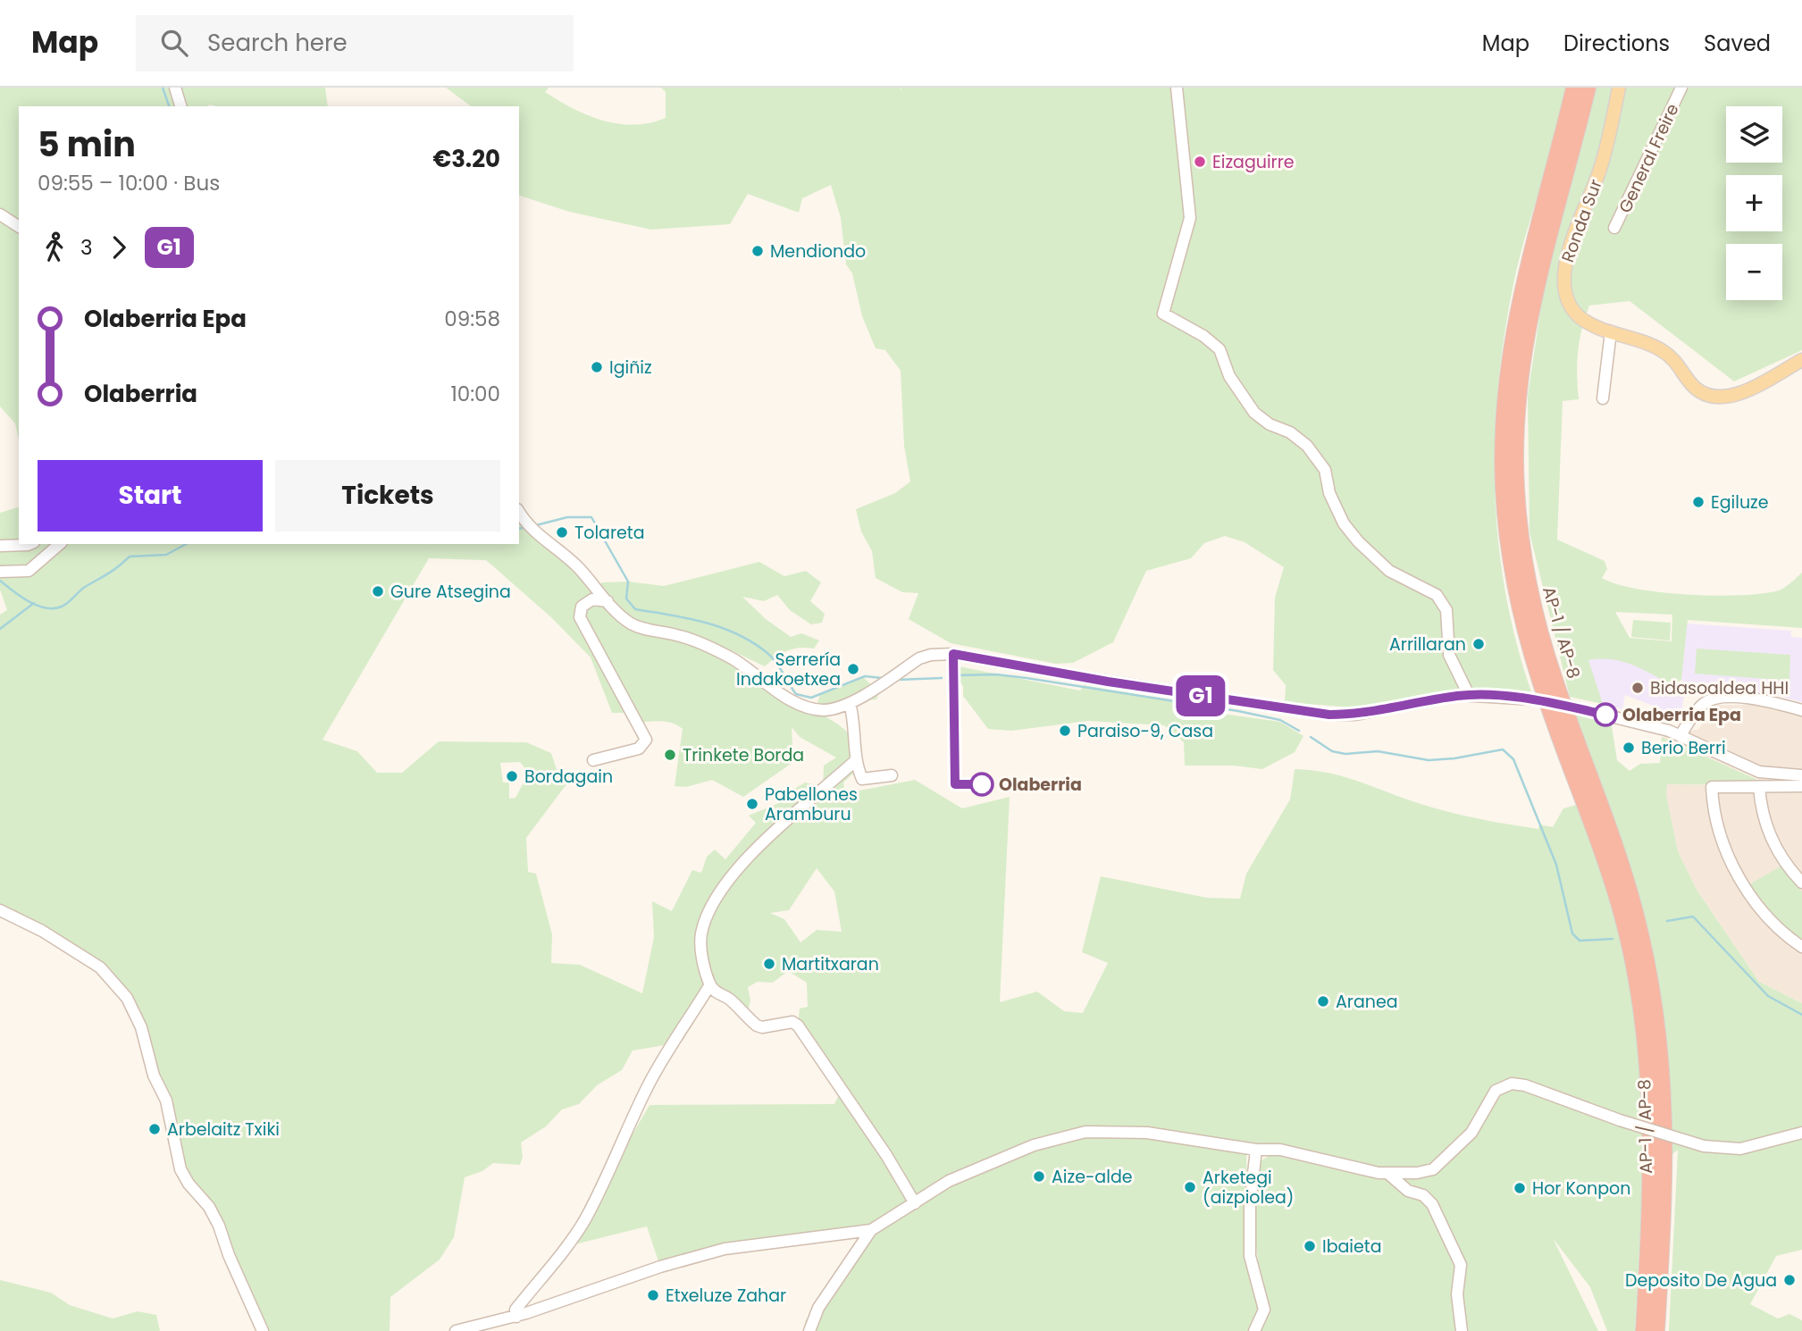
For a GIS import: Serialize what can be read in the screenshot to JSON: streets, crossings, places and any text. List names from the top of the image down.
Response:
{
  "streets": {
    "highway": ["AP-1 / AP-8"],
    "main road": ["Ronda Sur"],
    "street": ["General Freire"]
  },
  "places": [
    "Eizaguirre",
    "Mendiondo",
    "Igiñiz",
    "Egiluze",
    "Tolareta",
    "Gure Atsegina",
    "Arrillaran",
    "Serrería Indakoetxea",
    "Bidasoaldea HHI",
    "Olaberria Epa",
    "Paraiso-9, Casa",
    "Berio Berri",
    "Trinkete Borda",
    "Bordagain",
    "Olaberria",
    "Pabellones Aramburu",
    "Martitxaran",
    "Aranea",
    "Arbelaitz Txiki",
    "Aize-alde",
    "Arketegi (aizpiolea)",
    "Hor Konpon",
    "Ibaieta",
    "Deposito De Agua",
    "Etxeluze Zahar"
  ],
  "lines": ["bus line G1"],
  "page": {
    "header": "Map",
    "search": "Search here",
    "nav": ["Map", "Directions", "Saved"],
    "on_map": "G1",
    "map_buttons": ["+", "−"],
    "heading": ["5 min", "09:55 – 10:00 · Bus", "€3.20"],
    "legs": ["3", "G1"],
    "list": [
      {
        "name": "Olaberria Epa",
        "value": "09:58"
      },
      {
        "name": "Olaberria",
        "value": "10:00"
      }
    ],
    "buttons": ["Start", "Tickets"]
  }
}
